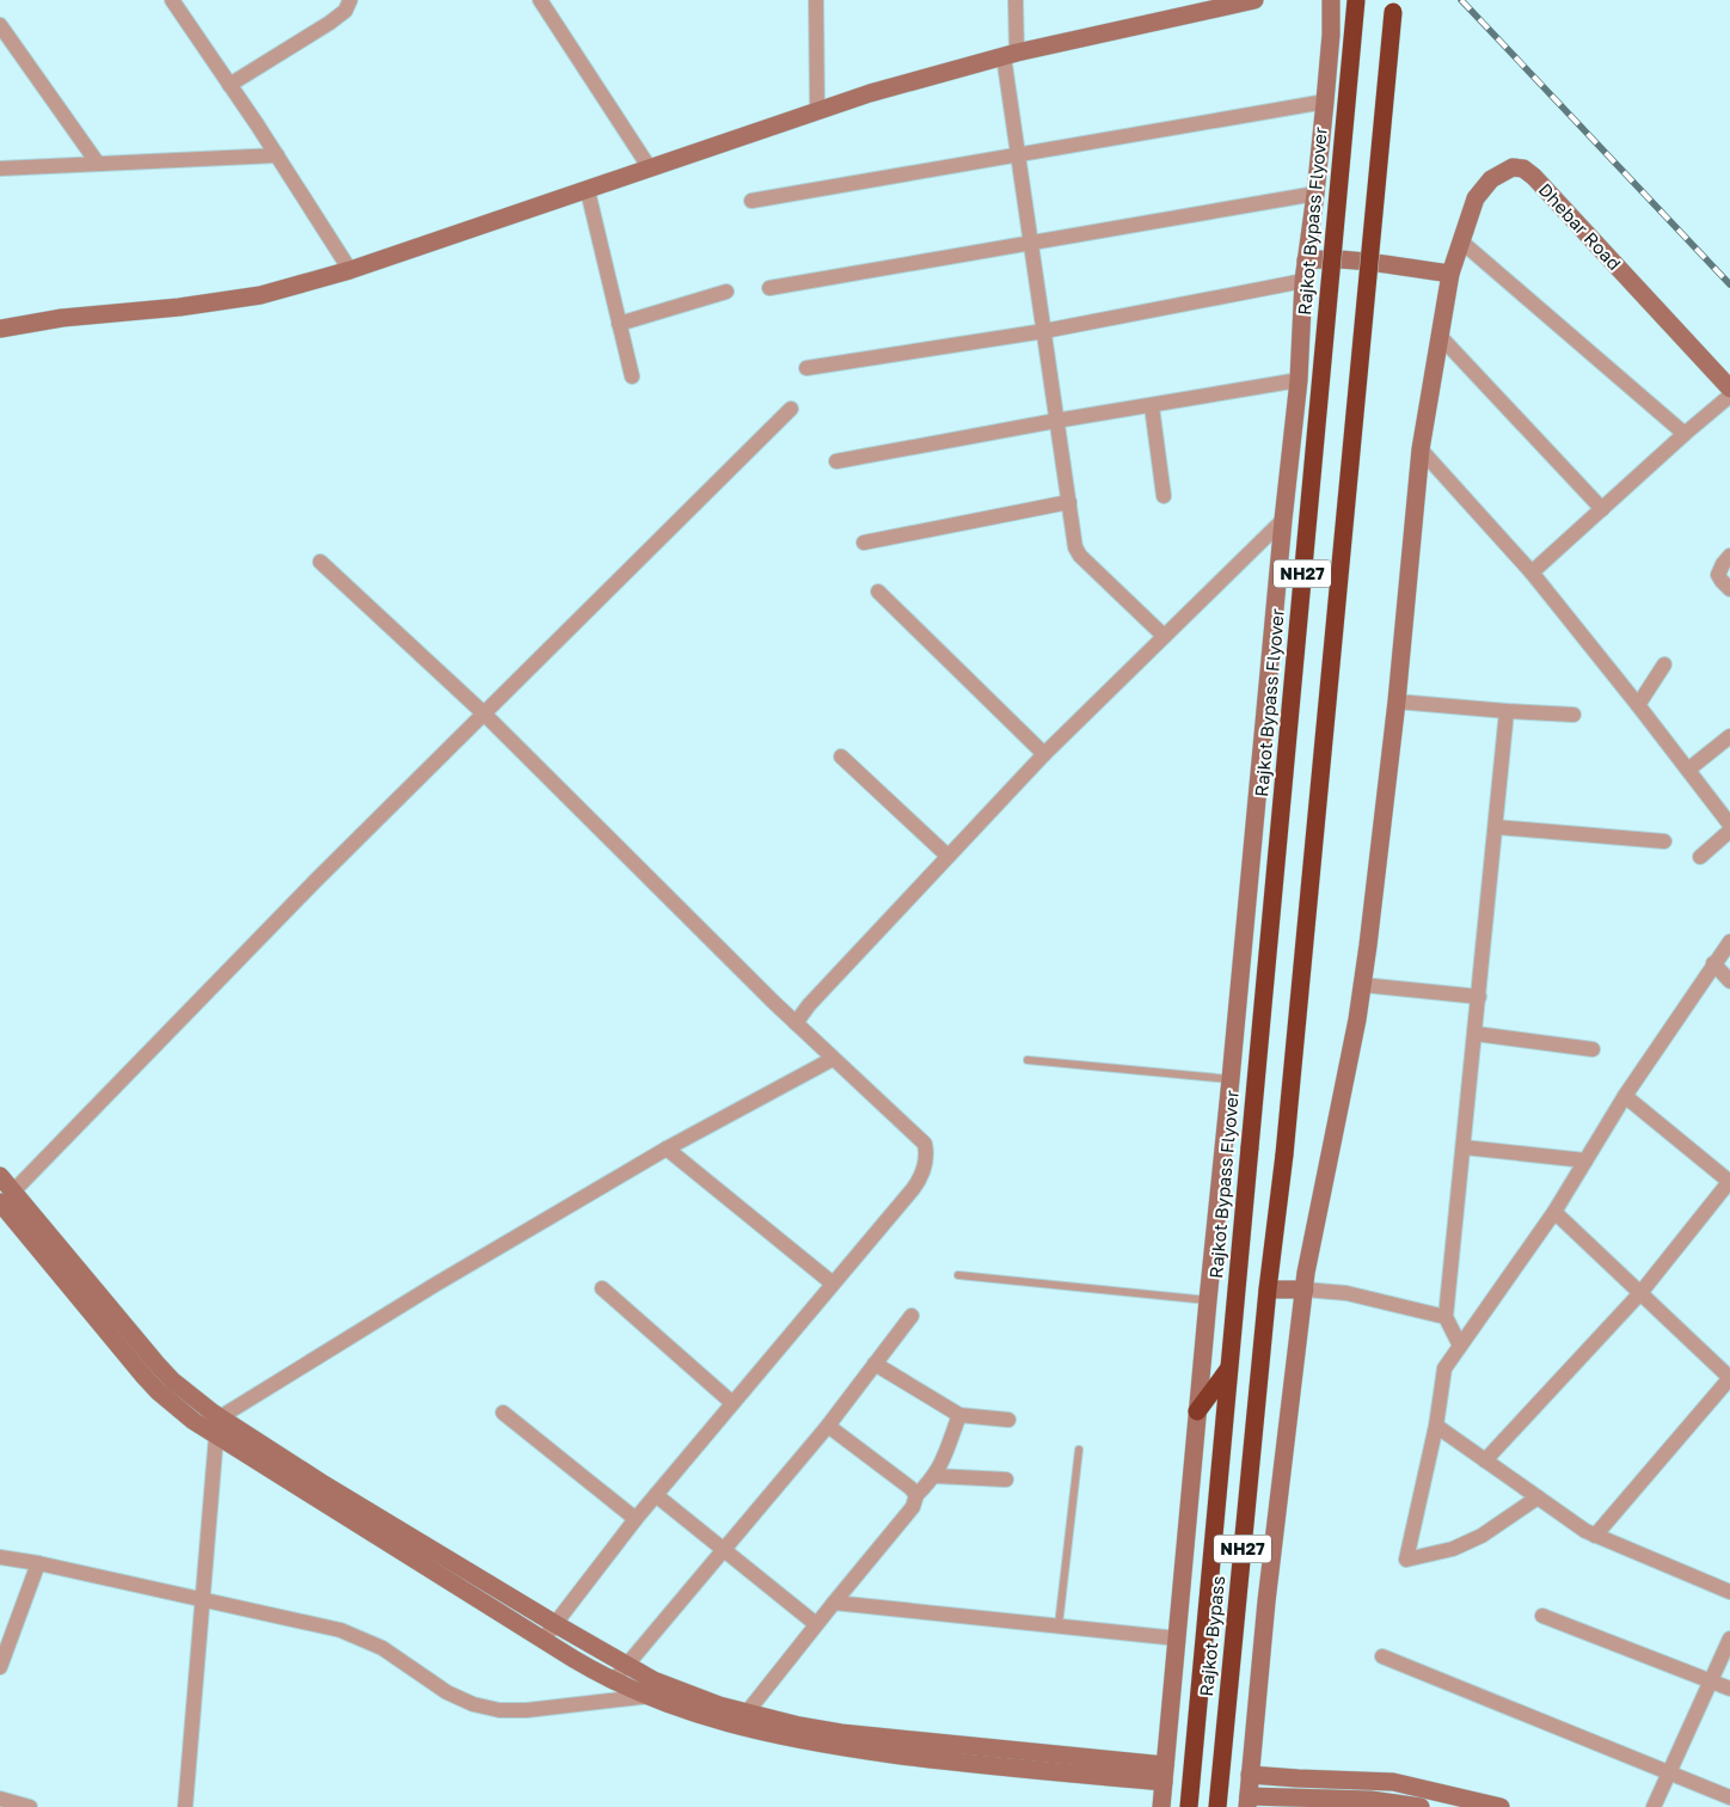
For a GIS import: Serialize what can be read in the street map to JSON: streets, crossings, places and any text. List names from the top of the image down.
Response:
{
  "streets": {
    "highway": ["Rajkot Bypass Flyover", "NH27", "Rajkot Bypass"],
    "street": ["Dhebar Road"]
  },
  "crossings": [
    ["Rajkot Bypass Flyover", "Rajkot Bypass"],
    ["NH27", "Rajkot Bypass"]
  ]
}
